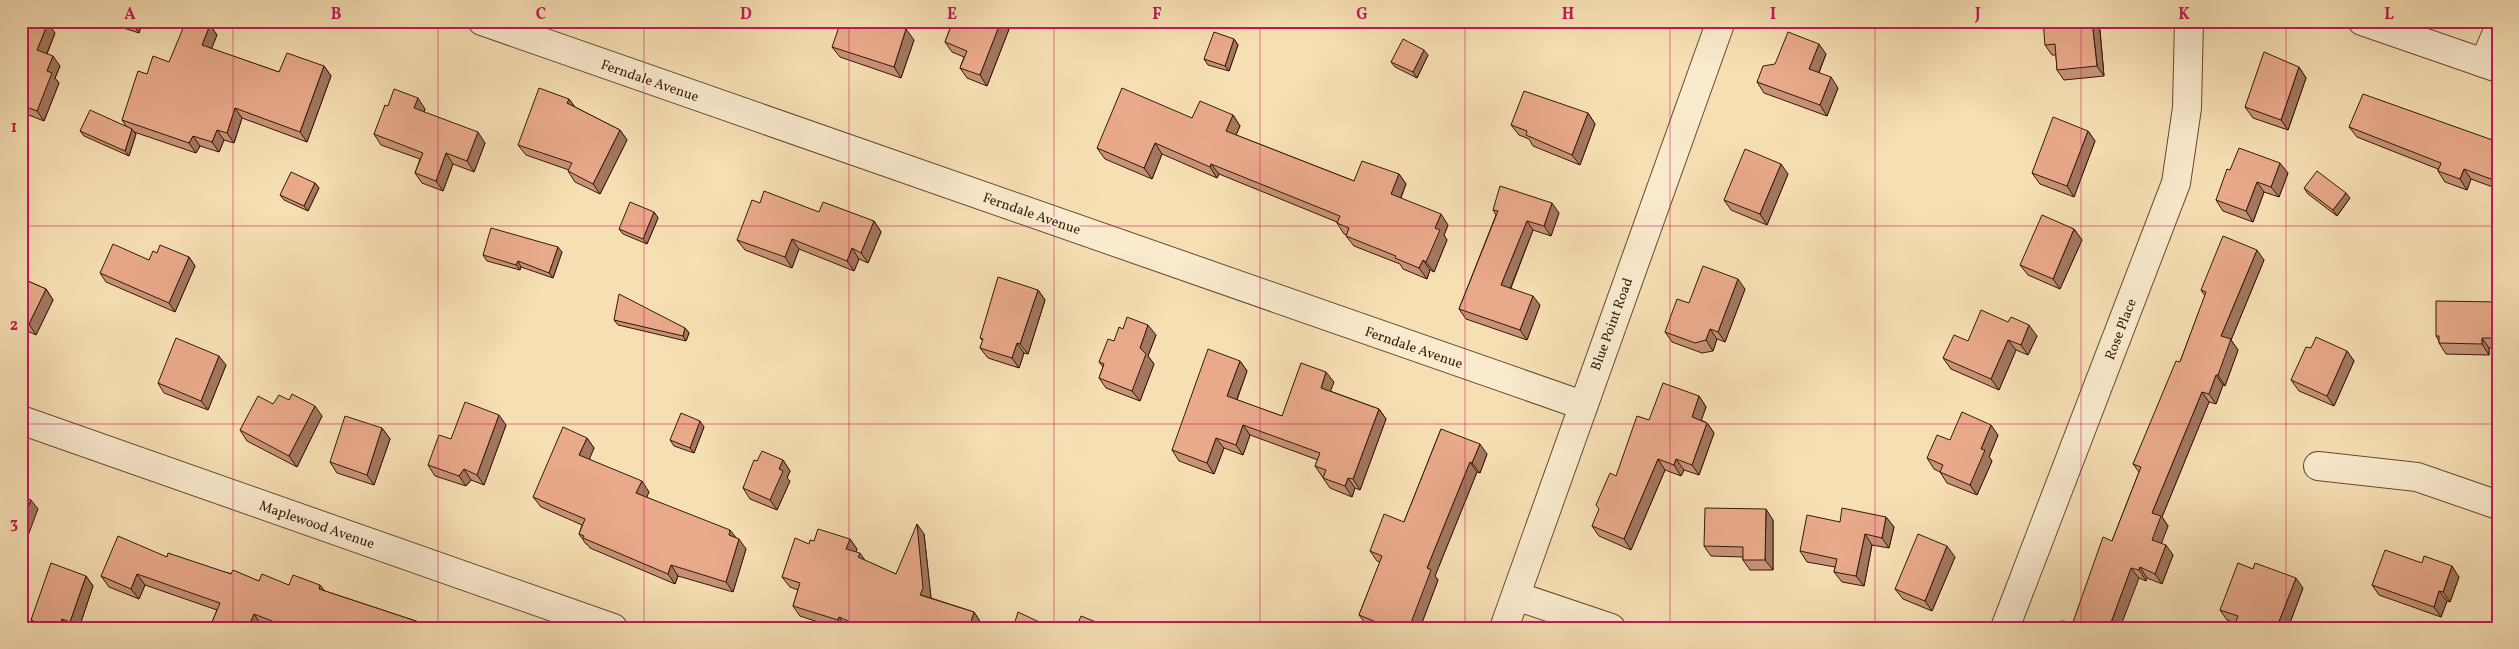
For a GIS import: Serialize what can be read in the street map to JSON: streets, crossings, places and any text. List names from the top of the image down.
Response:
{
  "streets": {
    "street": [
      "Ferndale Avenue",
      "Blue Point Road",
      "Rose Place",
      "Maplewood Avenue"
    ]
  },
  "crossings": [
    ["Ferndale Avenue", "Blue Point Road"]
  ],
  "grid": {
    "columns": [
      "A",
      "B",
      "C",
      "D",
      "E",
      "F",
      "G",
      "H",
      "I",
      "J",
      "K",
      "L"
    ],
    "rows": ["1", "2", "3"]
  }
}
